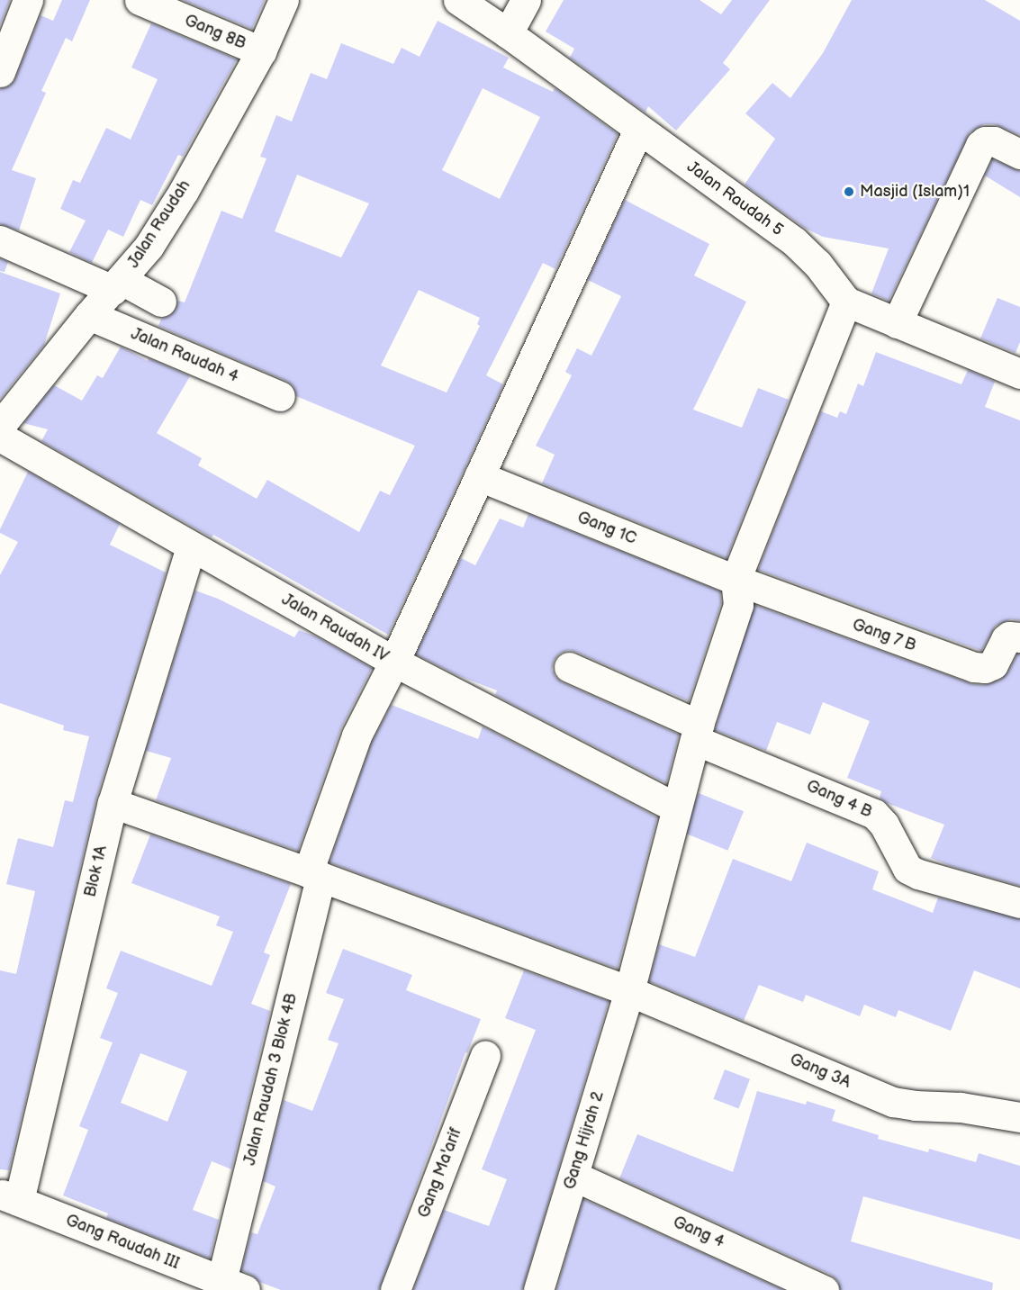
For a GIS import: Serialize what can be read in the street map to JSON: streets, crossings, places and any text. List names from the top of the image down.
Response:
{
  "streets": {
    "street": [
      "Gang 8B",
      "Jalan Raudah 5",
      "Jalan Raudah",
      "Jalan Raudah 4",
      "Gang 1C",
      "Jalan Raudah IV",
      "Gang 7 B",
      "Gang 4 B",
      "Blok 1A",
      "Gang 3A",
      "Jalan Raudah 3 Blok 4B",
      "Gang Hijrah 2",
      "Gang Ma'arif",
      "Gang 4",
      "Gang Raudah III"
    ]
  },
  "crossings": [
    ["Gang 8B", "Jalan Raudah"],
    ["Jalan Raudah 5", "Jalan Raudah 3 Blok 4B"],
    ["Jalan Raudah", "Jalan Raudah 4"],
    ["Gang 1C", "Gang 7 B"],
    ["Gang 1C", "Jalan Raudah 3 Blok 4B"],
    ["Gang 1C", "Gang Hijrah 2"],
    ["Jalan Raudah IV", "Blok 1A"],
    ["Jalan Raudah IV", "Jalan Raudah 3 Blok 4B"],
    ["Jalan Raudah IV", "Gang Hijrah 2"],
    ["Gang 7 B", "Gang Hijrah 2"],
    ["Gang 4 B", "Gang Hijrah 2"],
    ["Blok 1A", "Gang 3A"],
    ["Blok 1A", "Gang Raudah III"],
    ["Gang 3A", "Jalan Raudah 3 Blok 4B"],
    ["Gang 3A", "Gang Hijrah 2"],
    ["Jalan Raudah 3 Blok 4B", "Gang Raudah III"],
    ["Gang Hijrah 2", "Gang 4"]
  ],
  "places": ["Masjid (Islam)1"]
}
